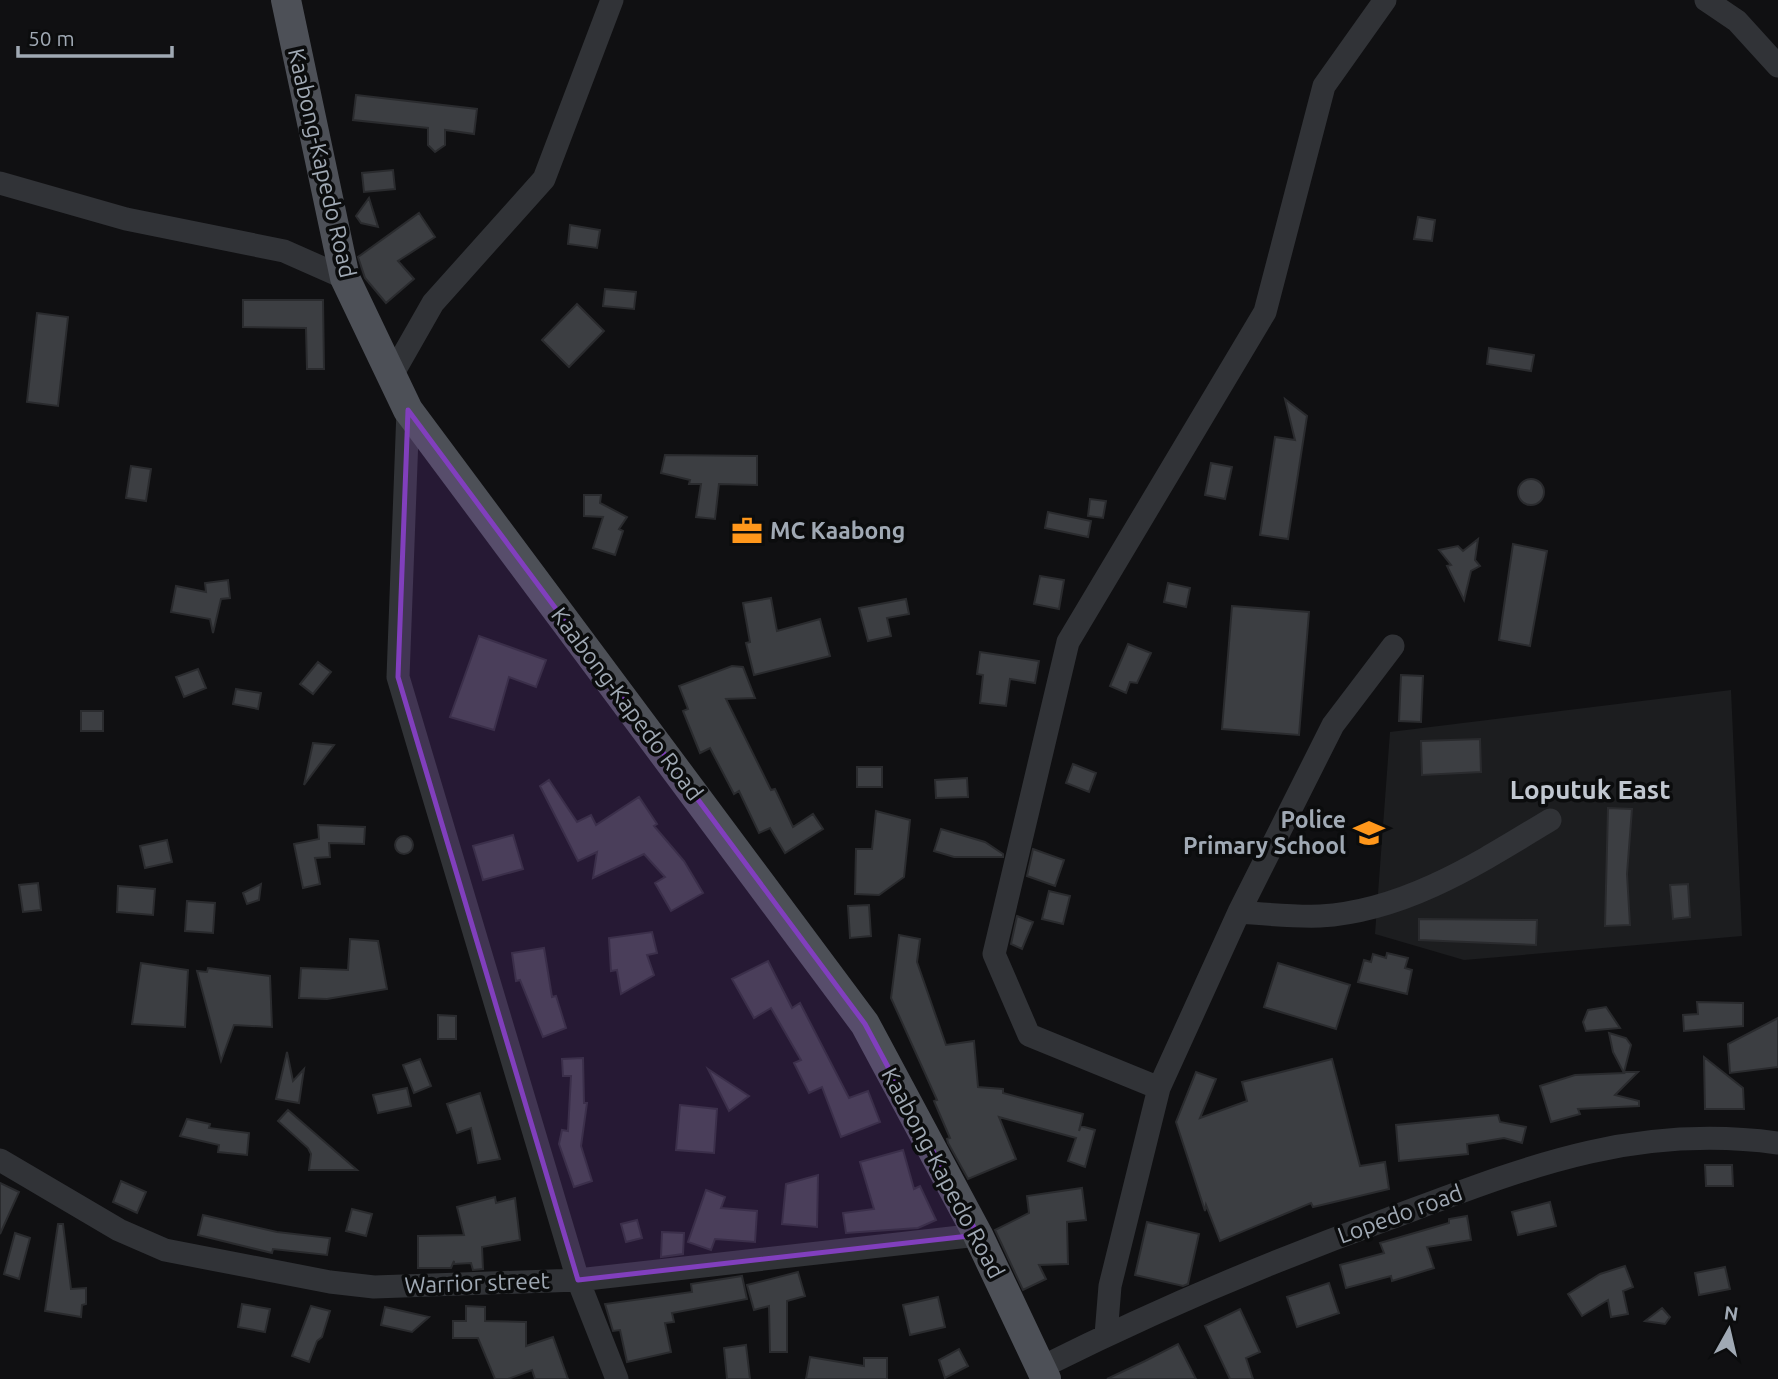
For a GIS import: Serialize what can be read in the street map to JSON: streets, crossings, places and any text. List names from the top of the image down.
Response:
{
  "streets": {
    "main road": ["Kaabong-Kapedo Road"],
    "street": ["Lopedo road", "Warrior street"]
  },
  "crossings": [
    ["Kaabong-Kapedo Road", "Lopedo road"],
    ["Kaabong-Kapedo Road", "Warrior street"]
  ],
  "districts": ["Loputuk East"],
  "places": {
    "office": ["MC Kaabong"],
    "school or university": ["Police Primary School"]
  },
  "scale_bar": "50 m",
  "north": "top"
}
